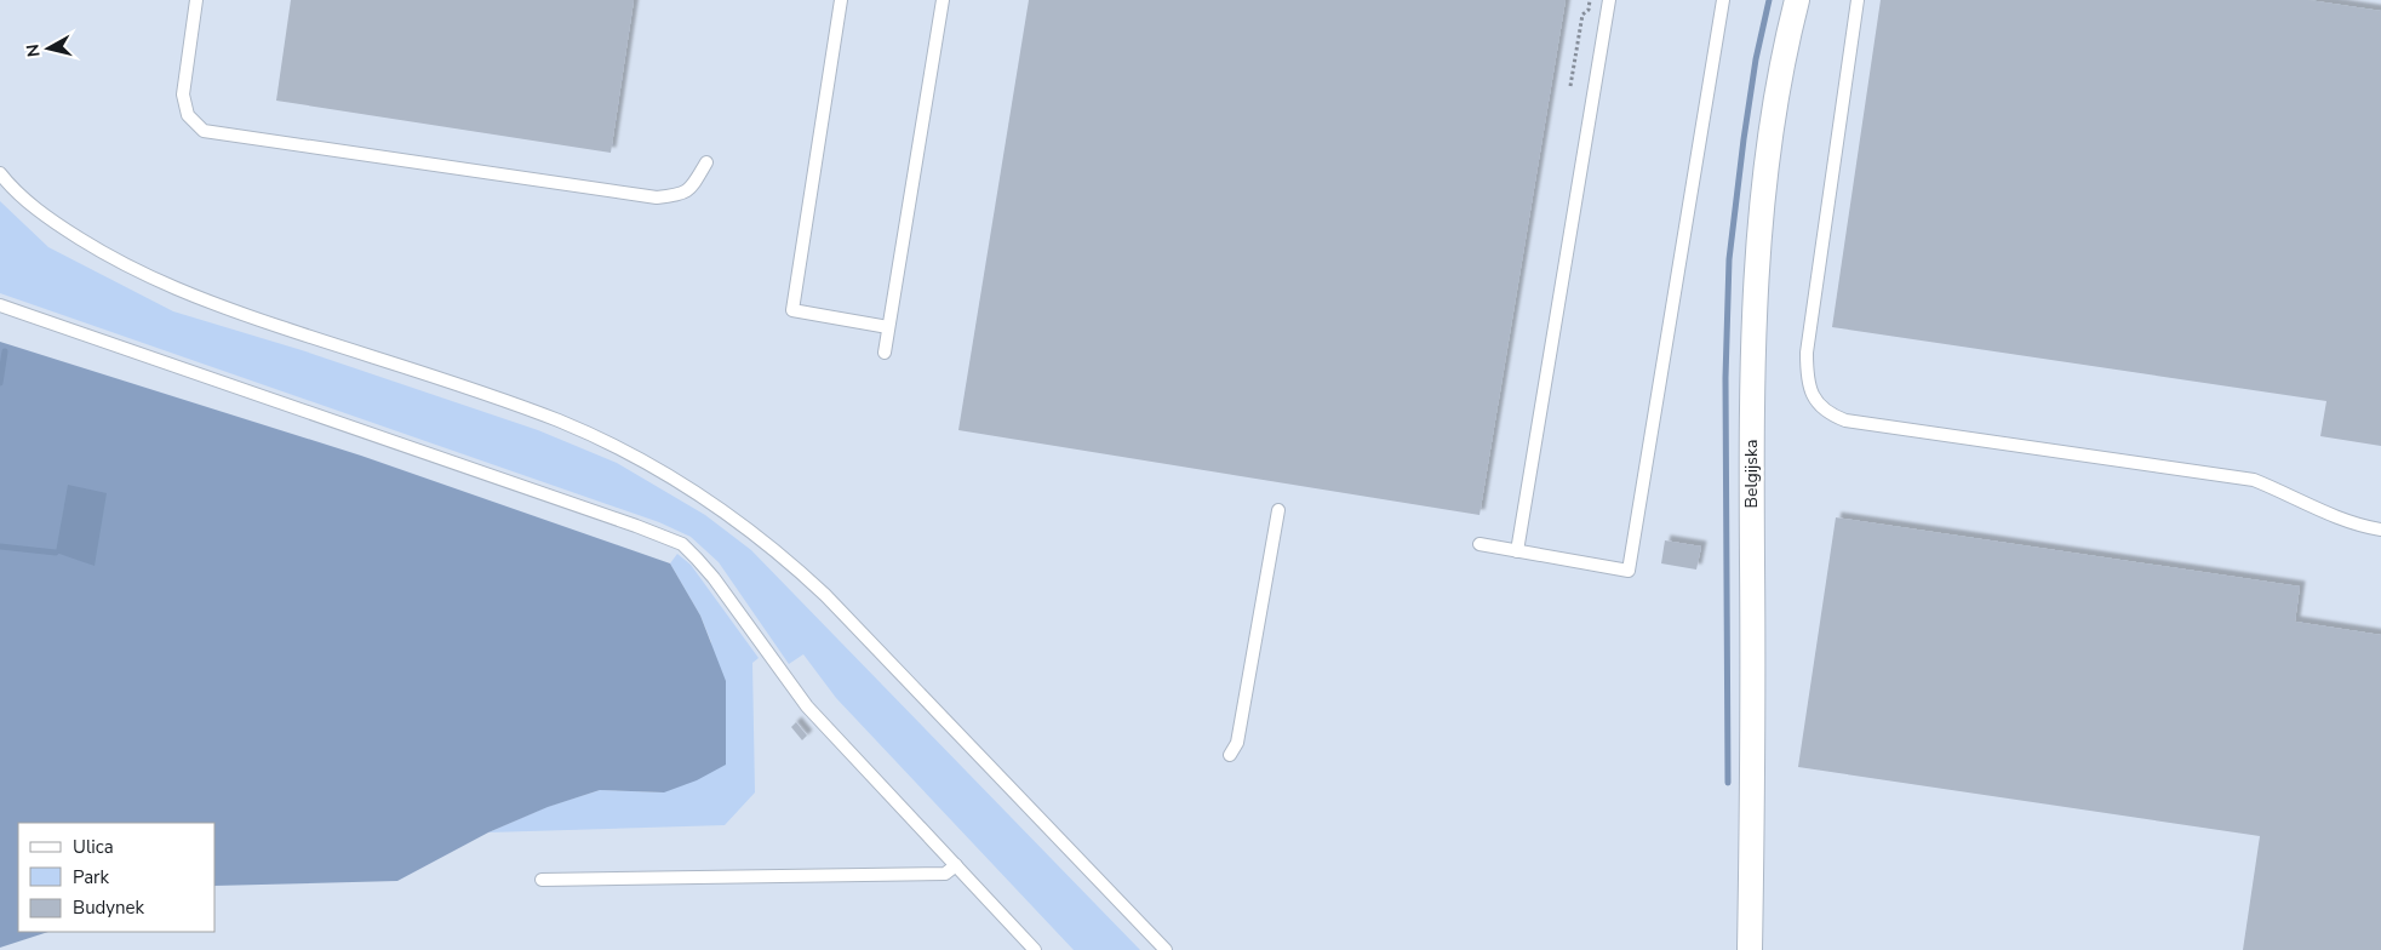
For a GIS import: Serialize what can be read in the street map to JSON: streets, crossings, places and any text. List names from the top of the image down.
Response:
{
  "streets": {
    "street": ["Belgijska"]
  },
  "legend": ["Ulica", "Park", "Budynek"],
  "north": "left"
}
